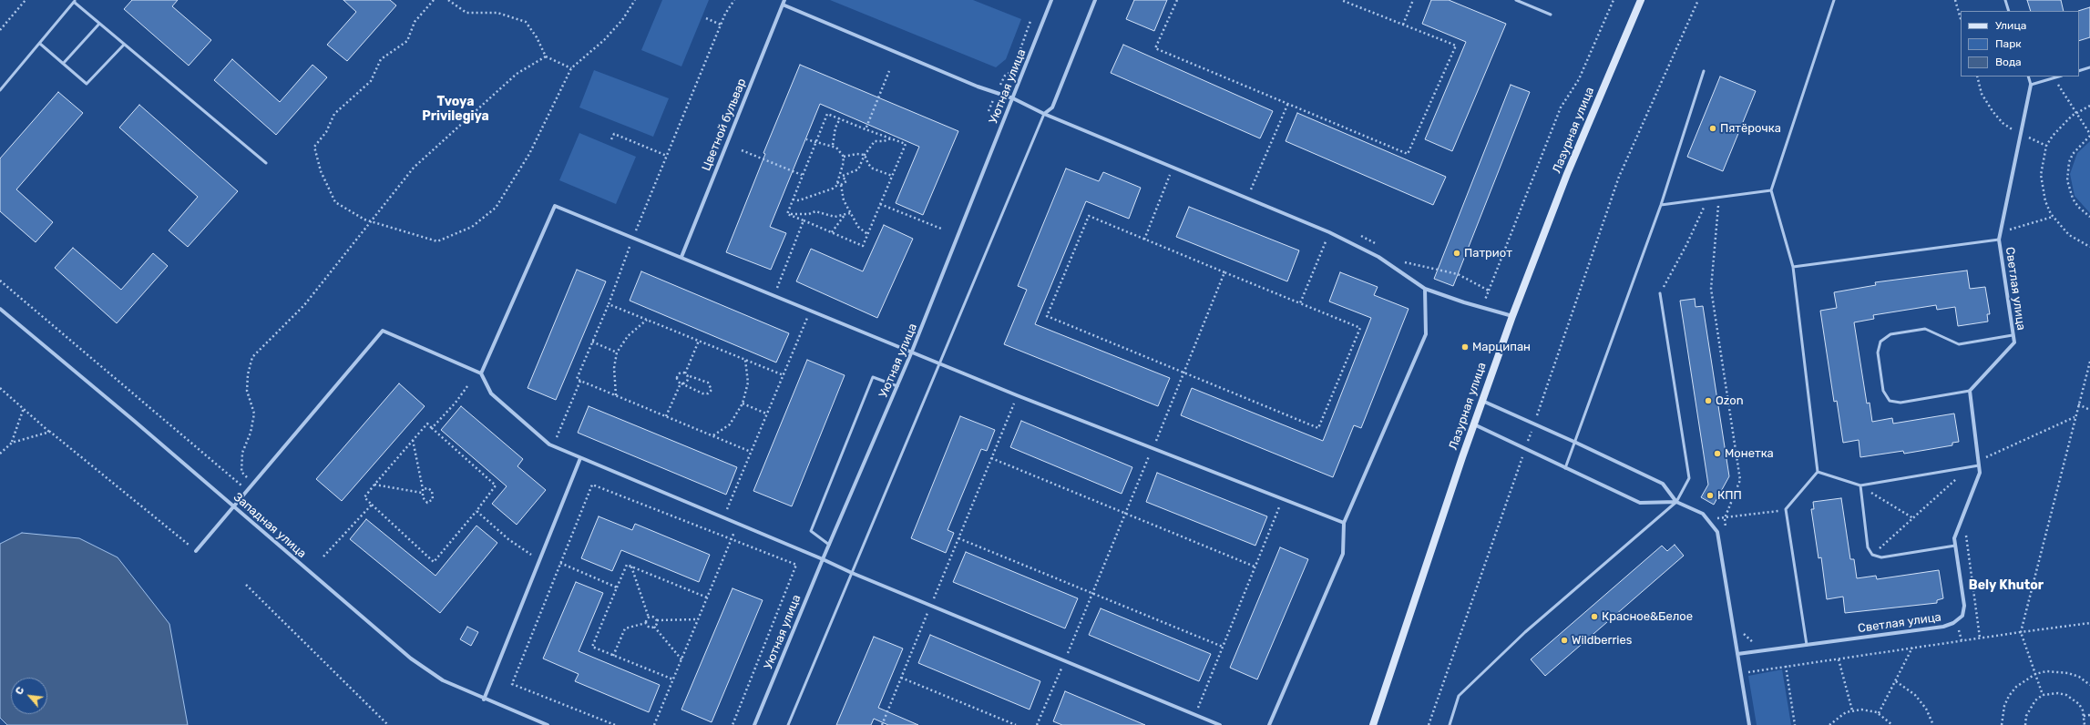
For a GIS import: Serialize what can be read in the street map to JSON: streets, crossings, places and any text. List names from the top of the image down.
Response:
{
  "streets": {
    "street": [
      "Уютная улица",
      "Цветной бульвар",
      "Лазурная улица",
      "Светлая улица",
      "Западная улица"
    ]
  },
  "districts": ["Tvoya Privilegiya", "Bely Khutor"],
  "places": [
    "Пятёрочка",
    "Патриот",
    "Марципан",
    "Ozon",
    "Монетка",
    "КПП",
    "Красное&Белое",
    "Wildberries"
  ],
  "legend": ["Улица", "Парк", "Вода"],
  "north": "top left"
}
